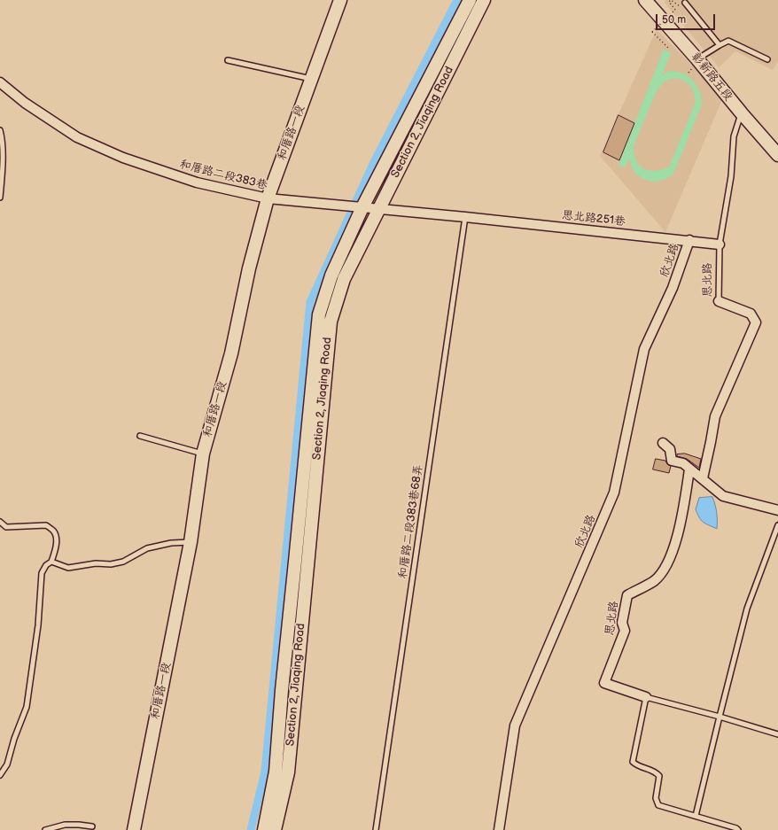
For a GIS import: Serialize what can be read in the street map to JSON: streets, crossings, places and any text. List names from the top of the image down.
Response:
{
  "streets": {
    "street": [
      "彰新路五段",
      "Section 2, Jiaqing Road",
      "和厝路一段",
      "和厝路二段383巷",
      "思北路251巷",
      "欣北路",
      "思北路"
    ],
    "lane": ["和厝路二段383巷68弄"]
  },
  "crossings": [
    ["彰新路五段", "思北路"],
    ["Section 2, Jiaqing Road", "和厝路二段383巷"],
    ["和厝路一段", "和厝路二段383巷"],
    ["和厝路二段383巷", "思北路251巷"],
    ["和厝路二段383巷", "和厝路二段383巷68弄"],
    ["思北路251巷", "欣北路"],
    ["思北路251巷", "思北路"],
    ["思北路251巷", "和厝路二段383巷68弄"]
  ],
  "scale_bar": "50 m"
}
